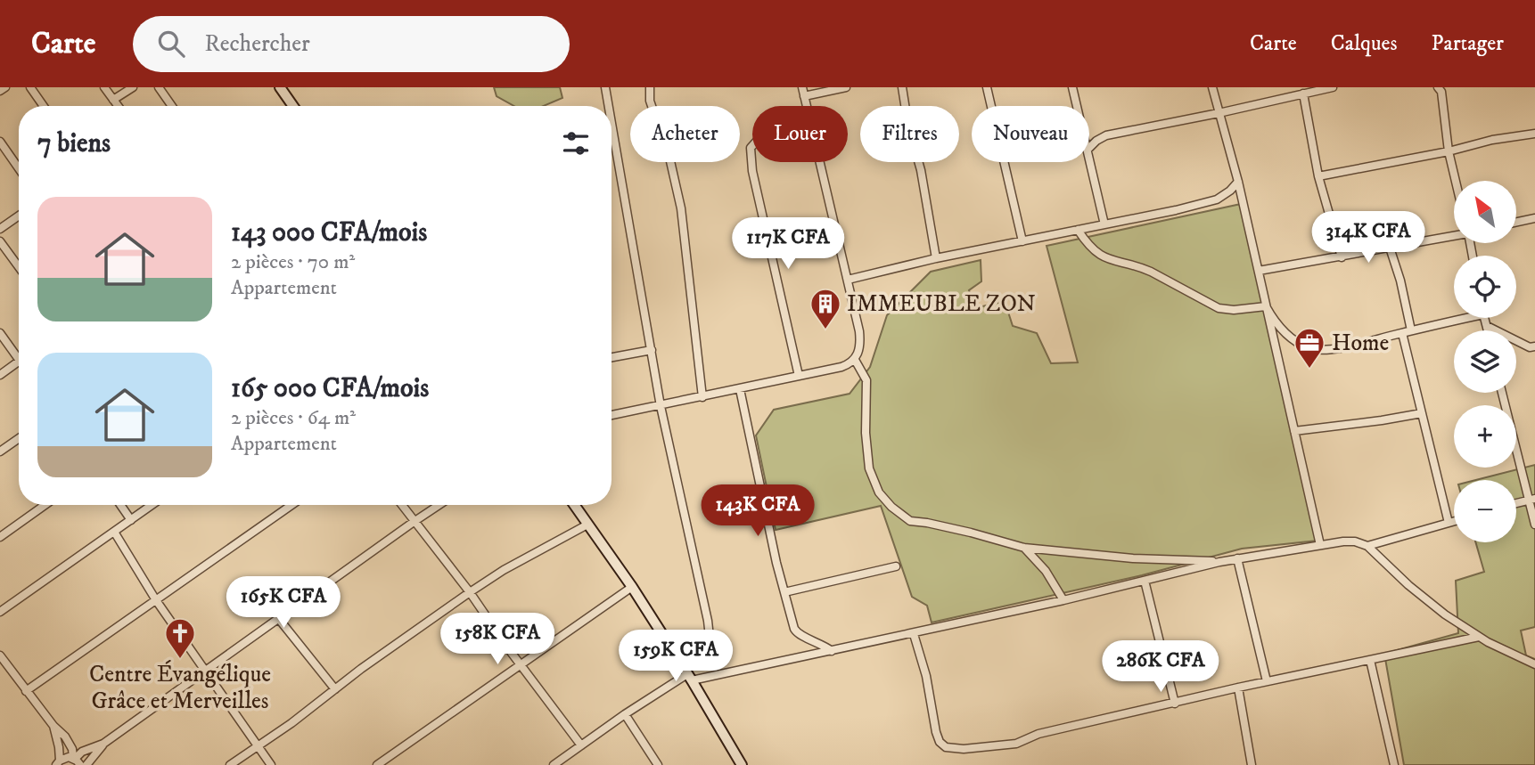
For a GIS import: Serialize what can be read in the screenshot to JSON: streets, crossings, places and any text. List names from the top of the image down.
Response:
{
  "places": {
    "building": ["IMMEUBLE ZON"],
    "office": ["Home"],
    "church": ["Centre Évangélique Grâce et Merveilles"]
  },
  "north": "top left",
  "page": {
    "header": "Carte",
    "search": "Rechercher",
    "nav": ["Carte", "Calques", "Partager"],
    "chip": [
      "Acheter",
      "Louer",
      "Filtres",
      "Nouveau"
    ],
    "heading": "7 biens",
    "map_buttons": ["+", "−"],
    "list": [
      {
        "name": "143 000 CFA/mois",
        "note": "2 pièces · 70 m² · Appartement"
      },
      {
        "name": "165 000 CFA/mois",
        "note": "2 pièces · 64 m² · Appartement"
      }
    ],
    "price": [
      "314K CFA",
      "117K CFA",
      "143K CFA",
      "165K CFA",
      "158K CFA",
      "159K CFA",
      "286K CFA"
    ]
  }
}
